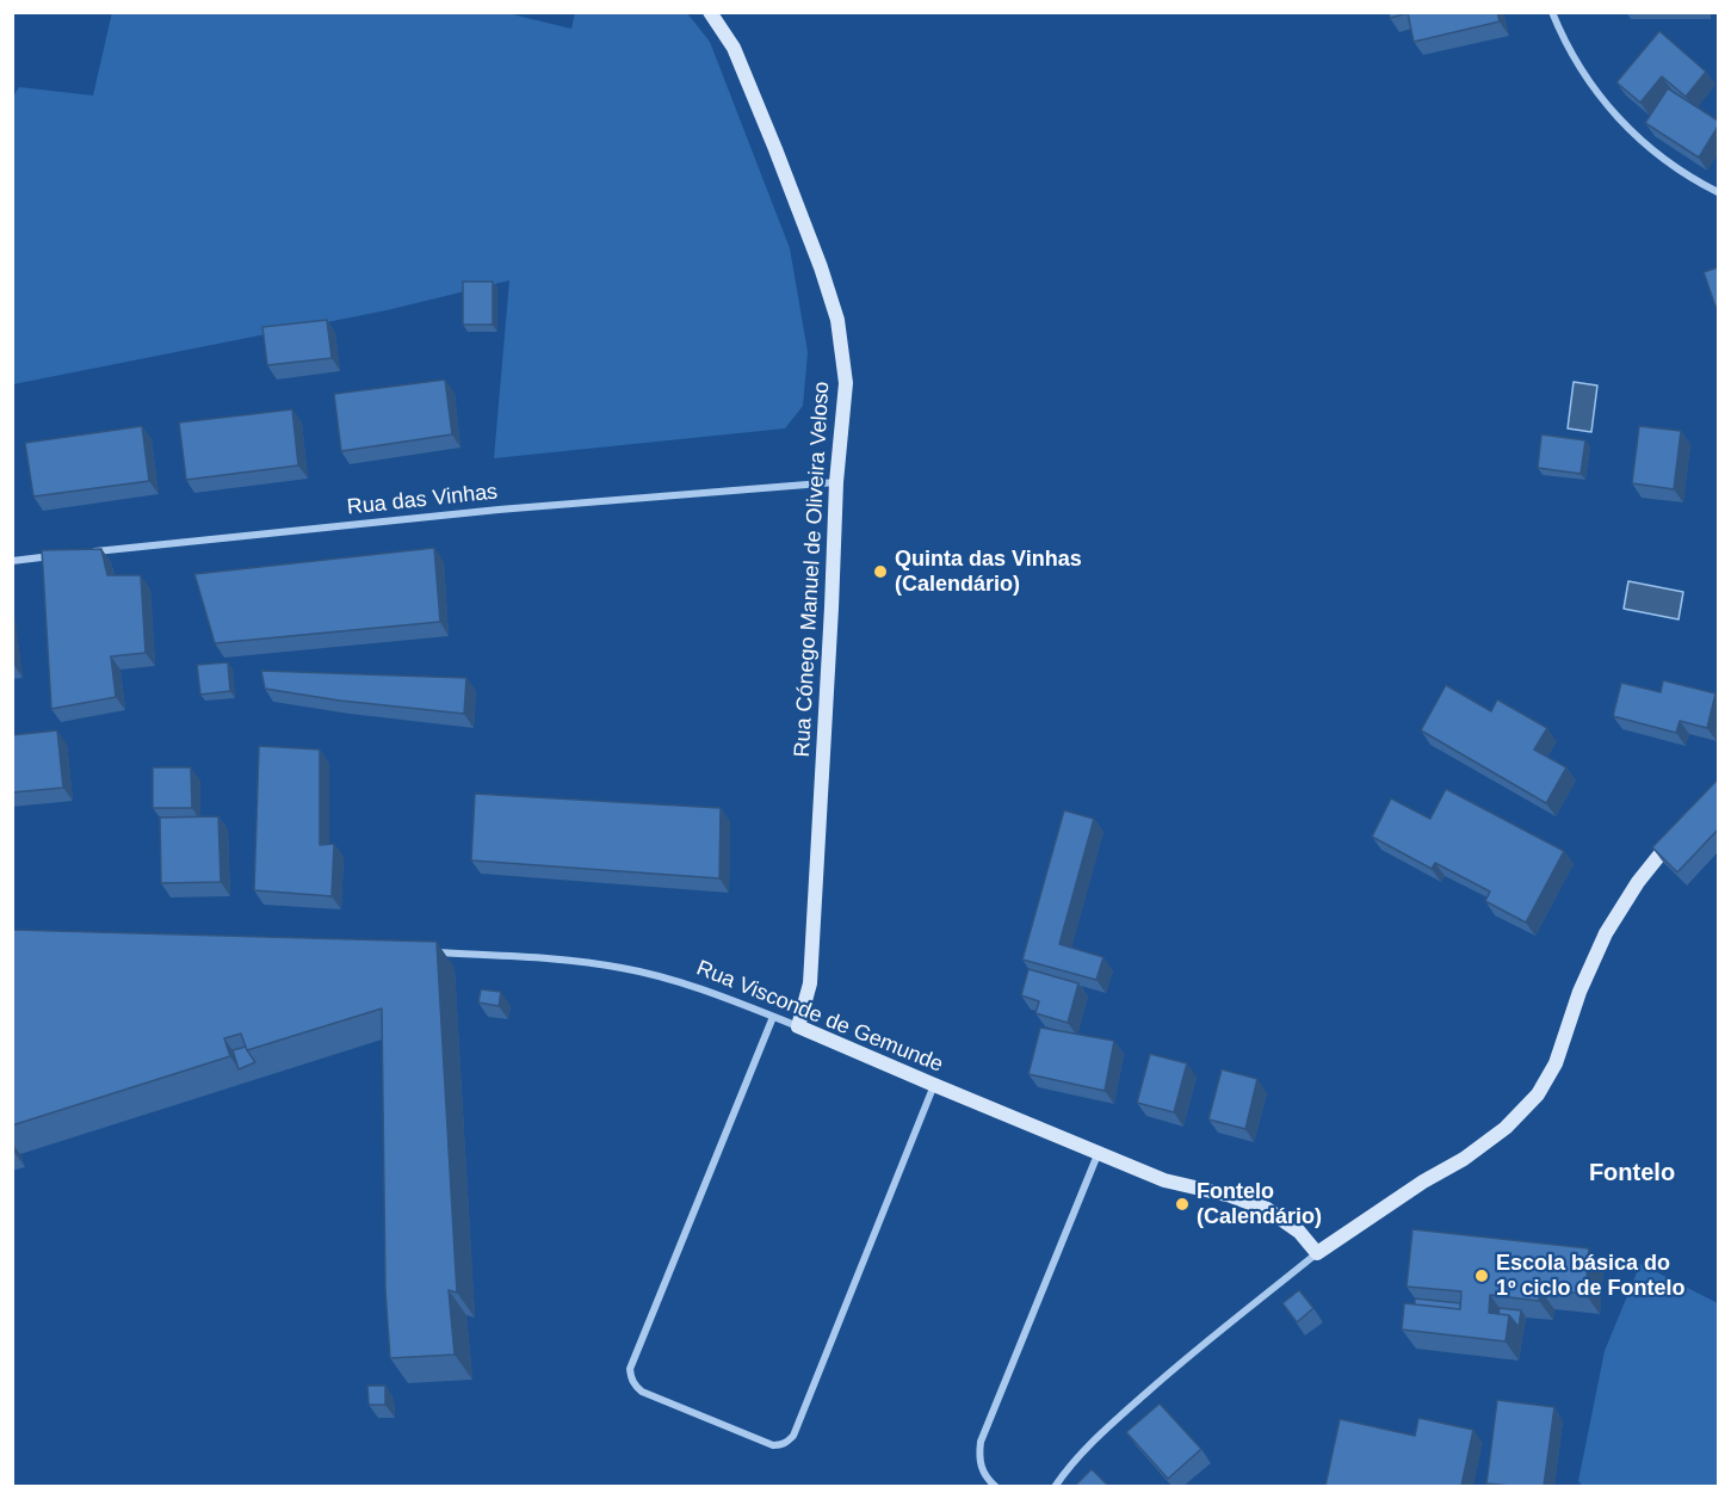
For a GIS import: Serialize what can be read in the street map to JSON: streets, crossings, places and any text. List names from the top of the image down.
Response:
{
  "streets": {
    "street": ["Rua das Vinhas", "Rua Cónego Manuel de Oliveira Veloso", "Rua Visconde de Gemunde"]
  },
  "crossings": [
    ["Rua das Vinhas", "Rua Cónego Manuel de Oliveira Veloso"],
    ["Rua Cónego Manuel de Oliveira Veloso", "Rua Visconde de Gemunde"]
  ],
  "districts": ["Fontelo"],
  "places": ["Quinta das Vinhas (Calendário)", "Fontelo (Calendário)", "Escola básica do 1º ciclo de Fontelo"]
}
